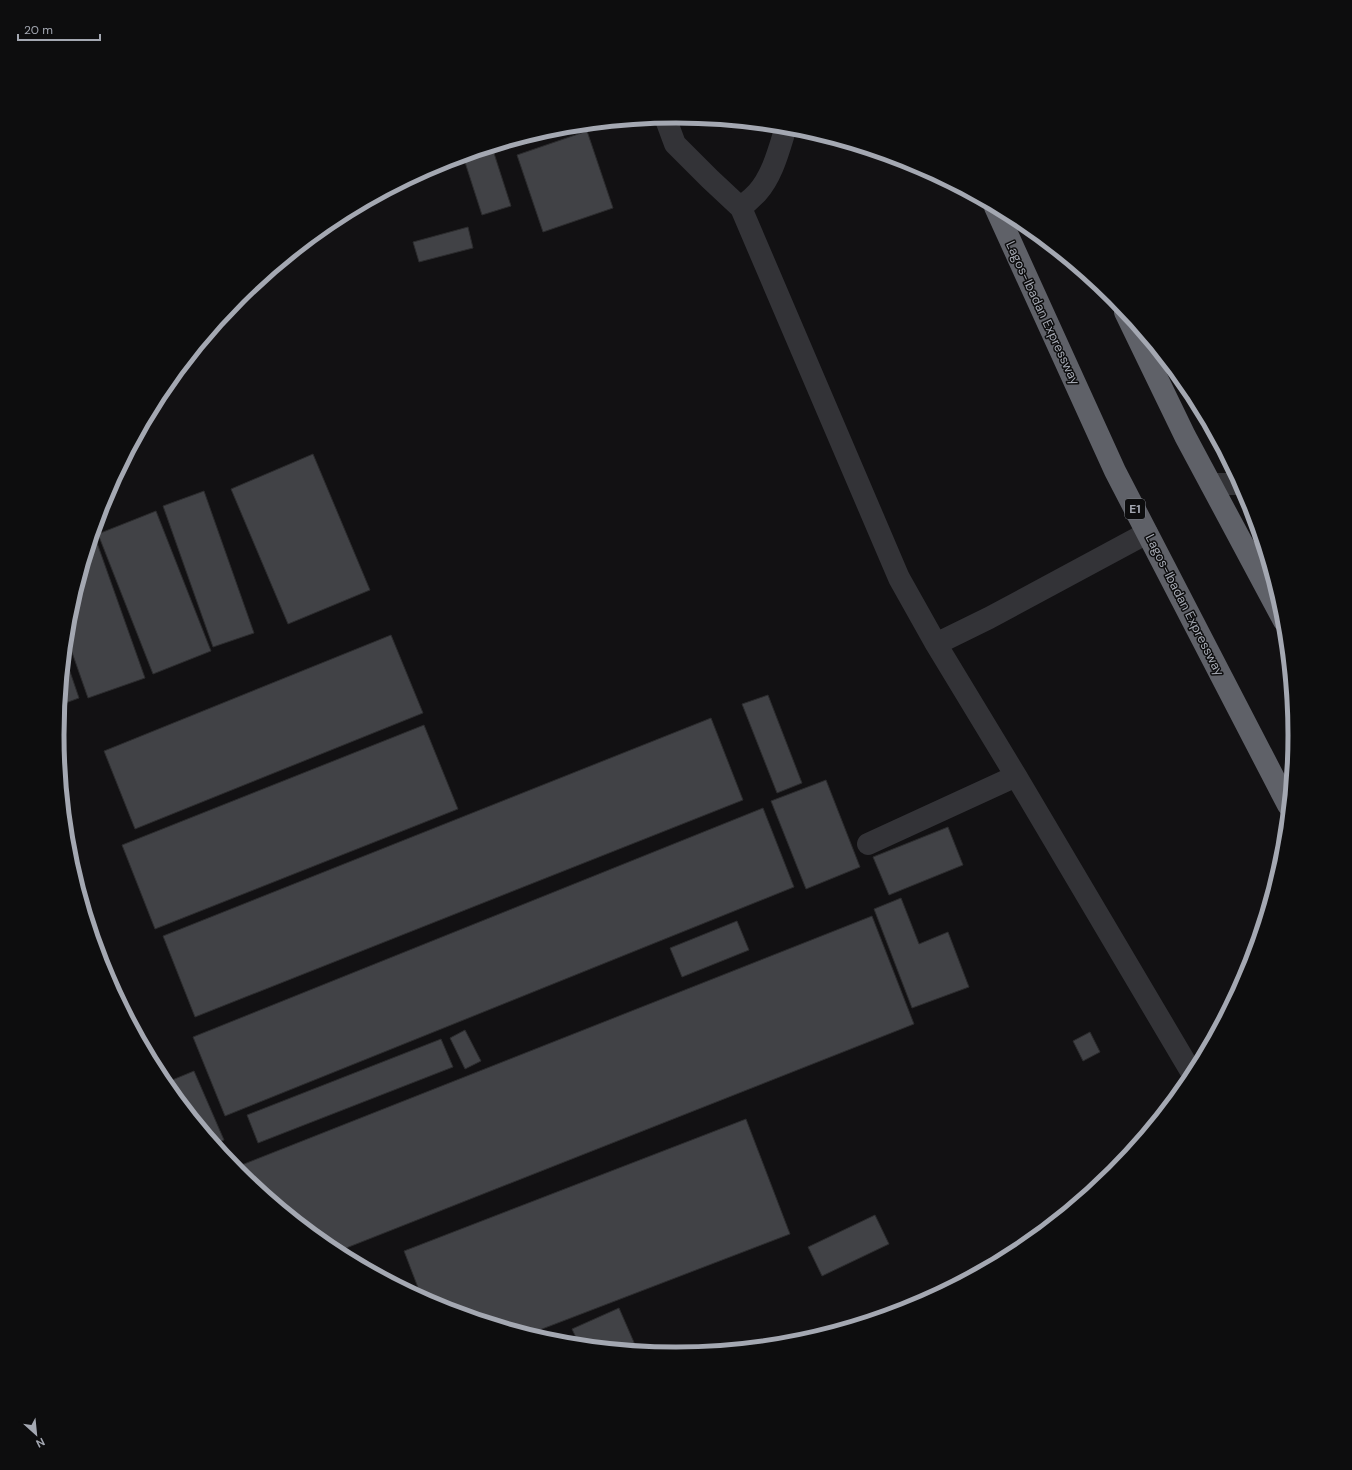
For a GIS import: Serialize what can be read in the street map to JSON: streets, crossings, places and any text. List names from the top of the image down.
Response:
{
  "streets": {
    "highway": ["Lagos-Ibadan Expressway", "E1"]
  },
  "scale_bar": "20 m",
  "north": "bottom right"
}
